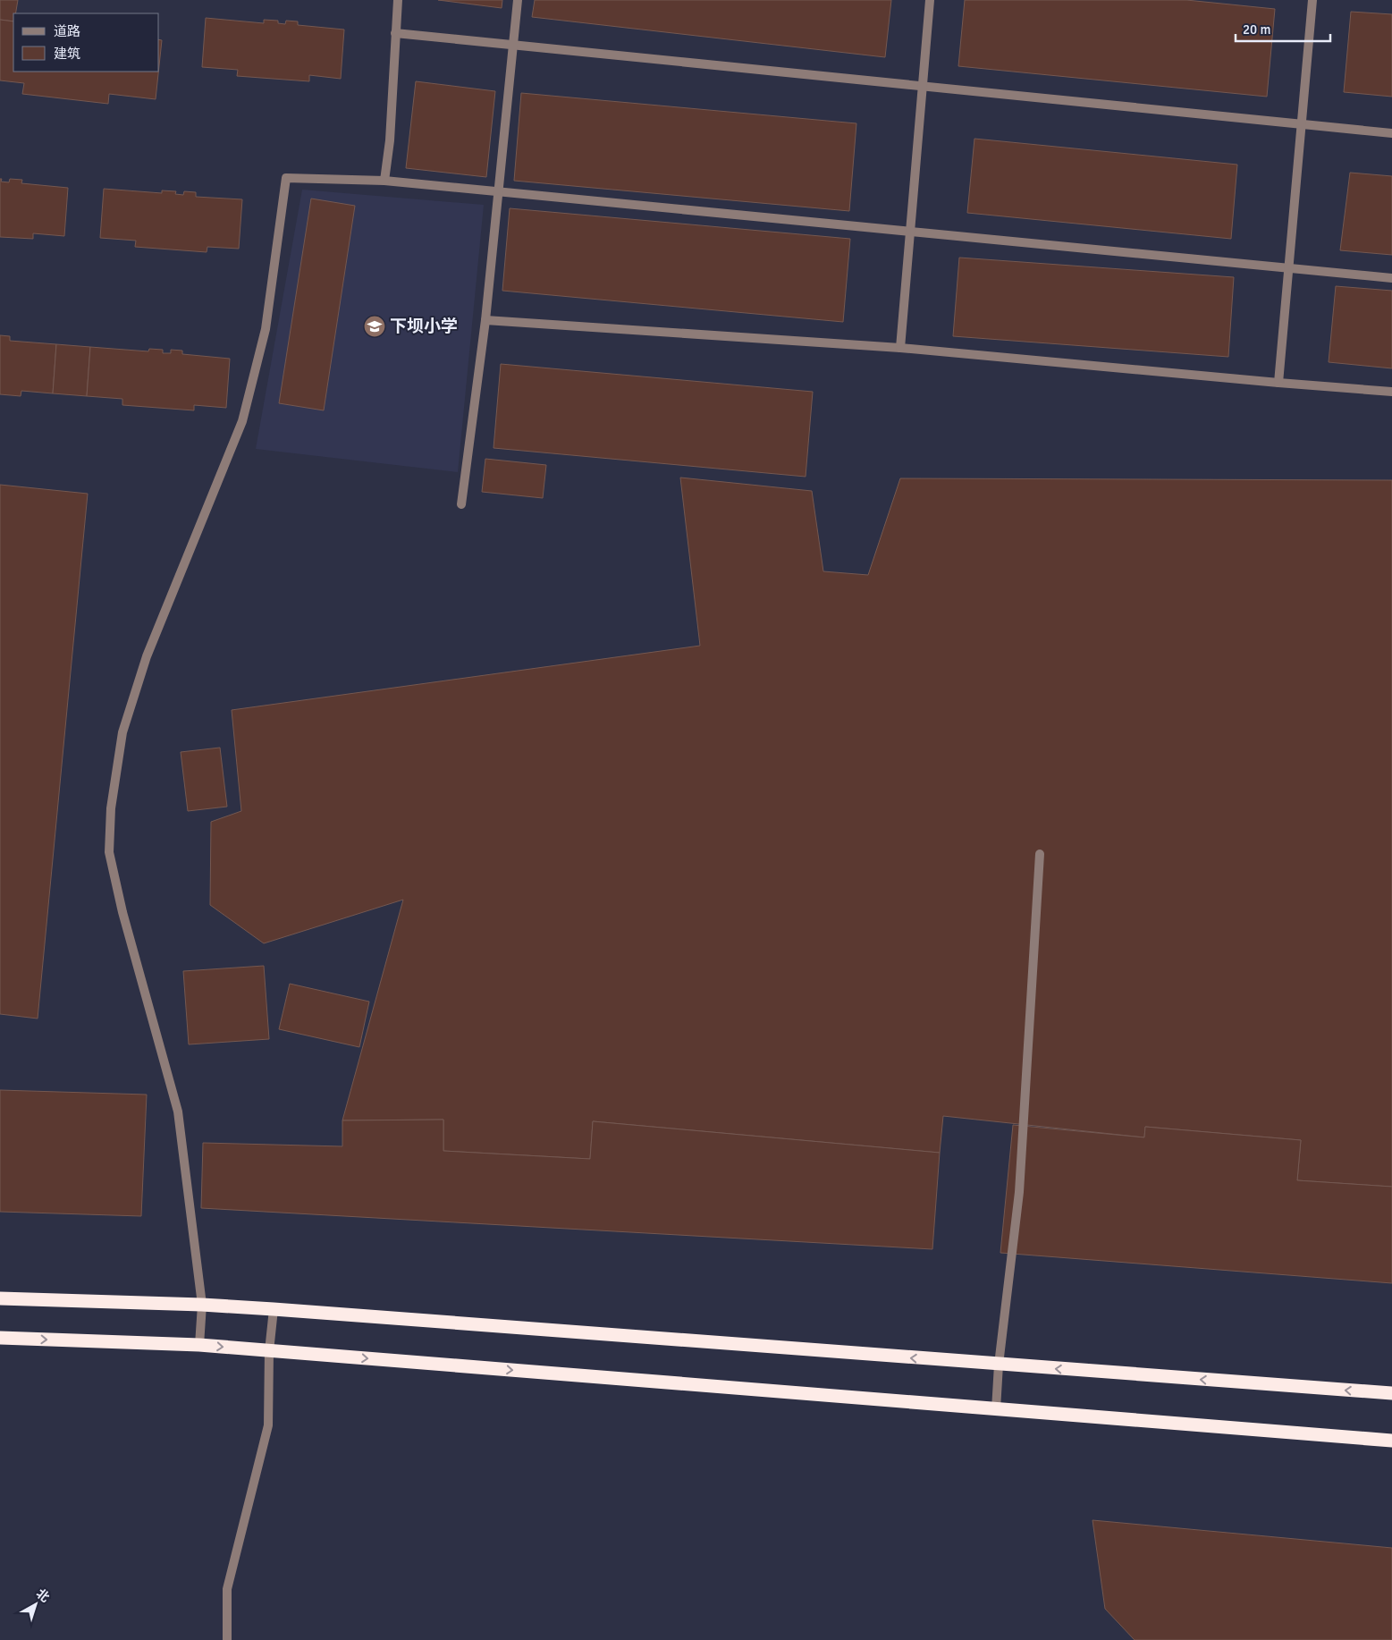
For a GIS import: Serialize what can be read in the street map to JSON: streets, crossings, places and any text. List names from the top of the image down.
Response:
{
  "places": {
    "school or university": ["下坝小学"]
  },
  "legend": ["道路", "建筑"],
  "scale_bar": "20 m",
  "north": "top right"
}
